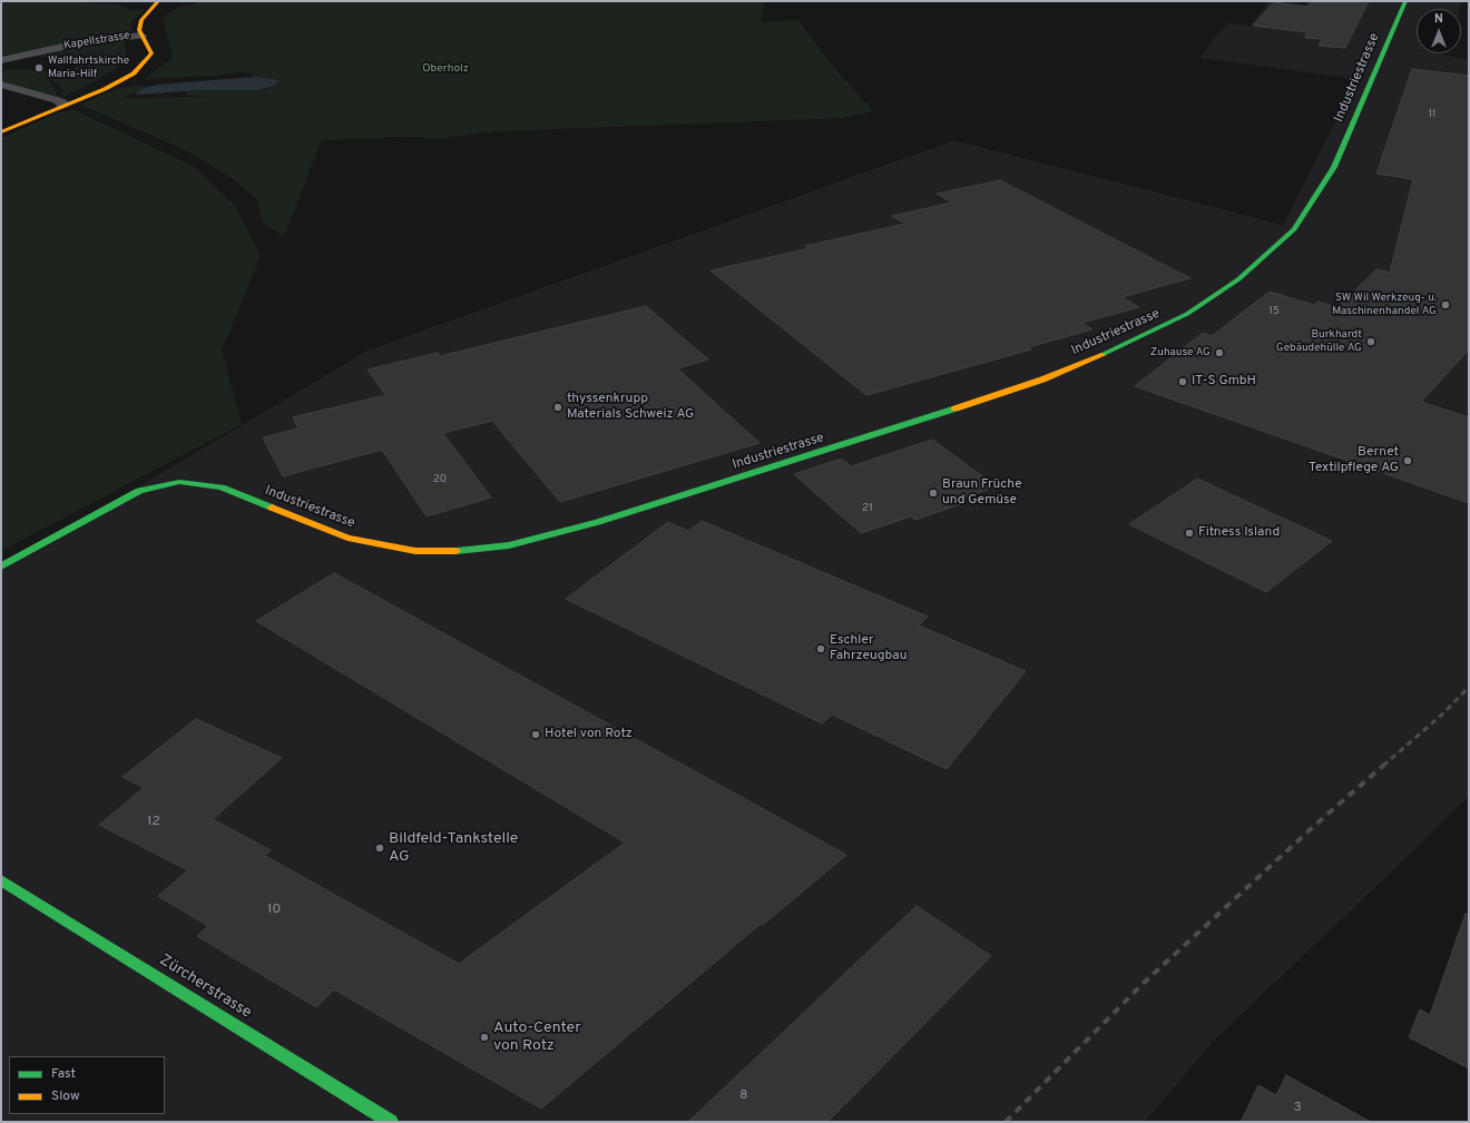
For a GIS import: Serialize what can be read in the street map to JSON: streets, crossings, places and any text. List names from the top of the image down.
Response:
{
  "streets": {
    "street": ["Kapellstrasse", "Industriestrasse", "Zürcherstrasse"]
  },
  "parks": ["Oberholz"],
  "places": [
    "Wallfahrtskirche Maria-Hilf",
    "SW Wil Werkzeug- u. Maschinenhandel AG",
    "Burkhardt Gebäudehülle AG",
    "Zuhause AG",
    "IT-S GmbH",
    "thyssenkrupp Materials Schweiz AG",
    "Bernet Textilpflege AG",
    "Braun Früche und Gemüse",
    "Fitness Island",
    "Eschler Fahrzeugbau",
    "Hotel von Rotz",
    "Bildfeld-Tankstelle AG",
    "Auto-Center von Rotz"
  ],
  "house_numbers": [
    "11",
    "15",
    "20",
    "21",
    "12",
    "10",
    "8",
    "3"
  ],
  "legend": ["Fast", "Slow"],
  "north": "top"
}
